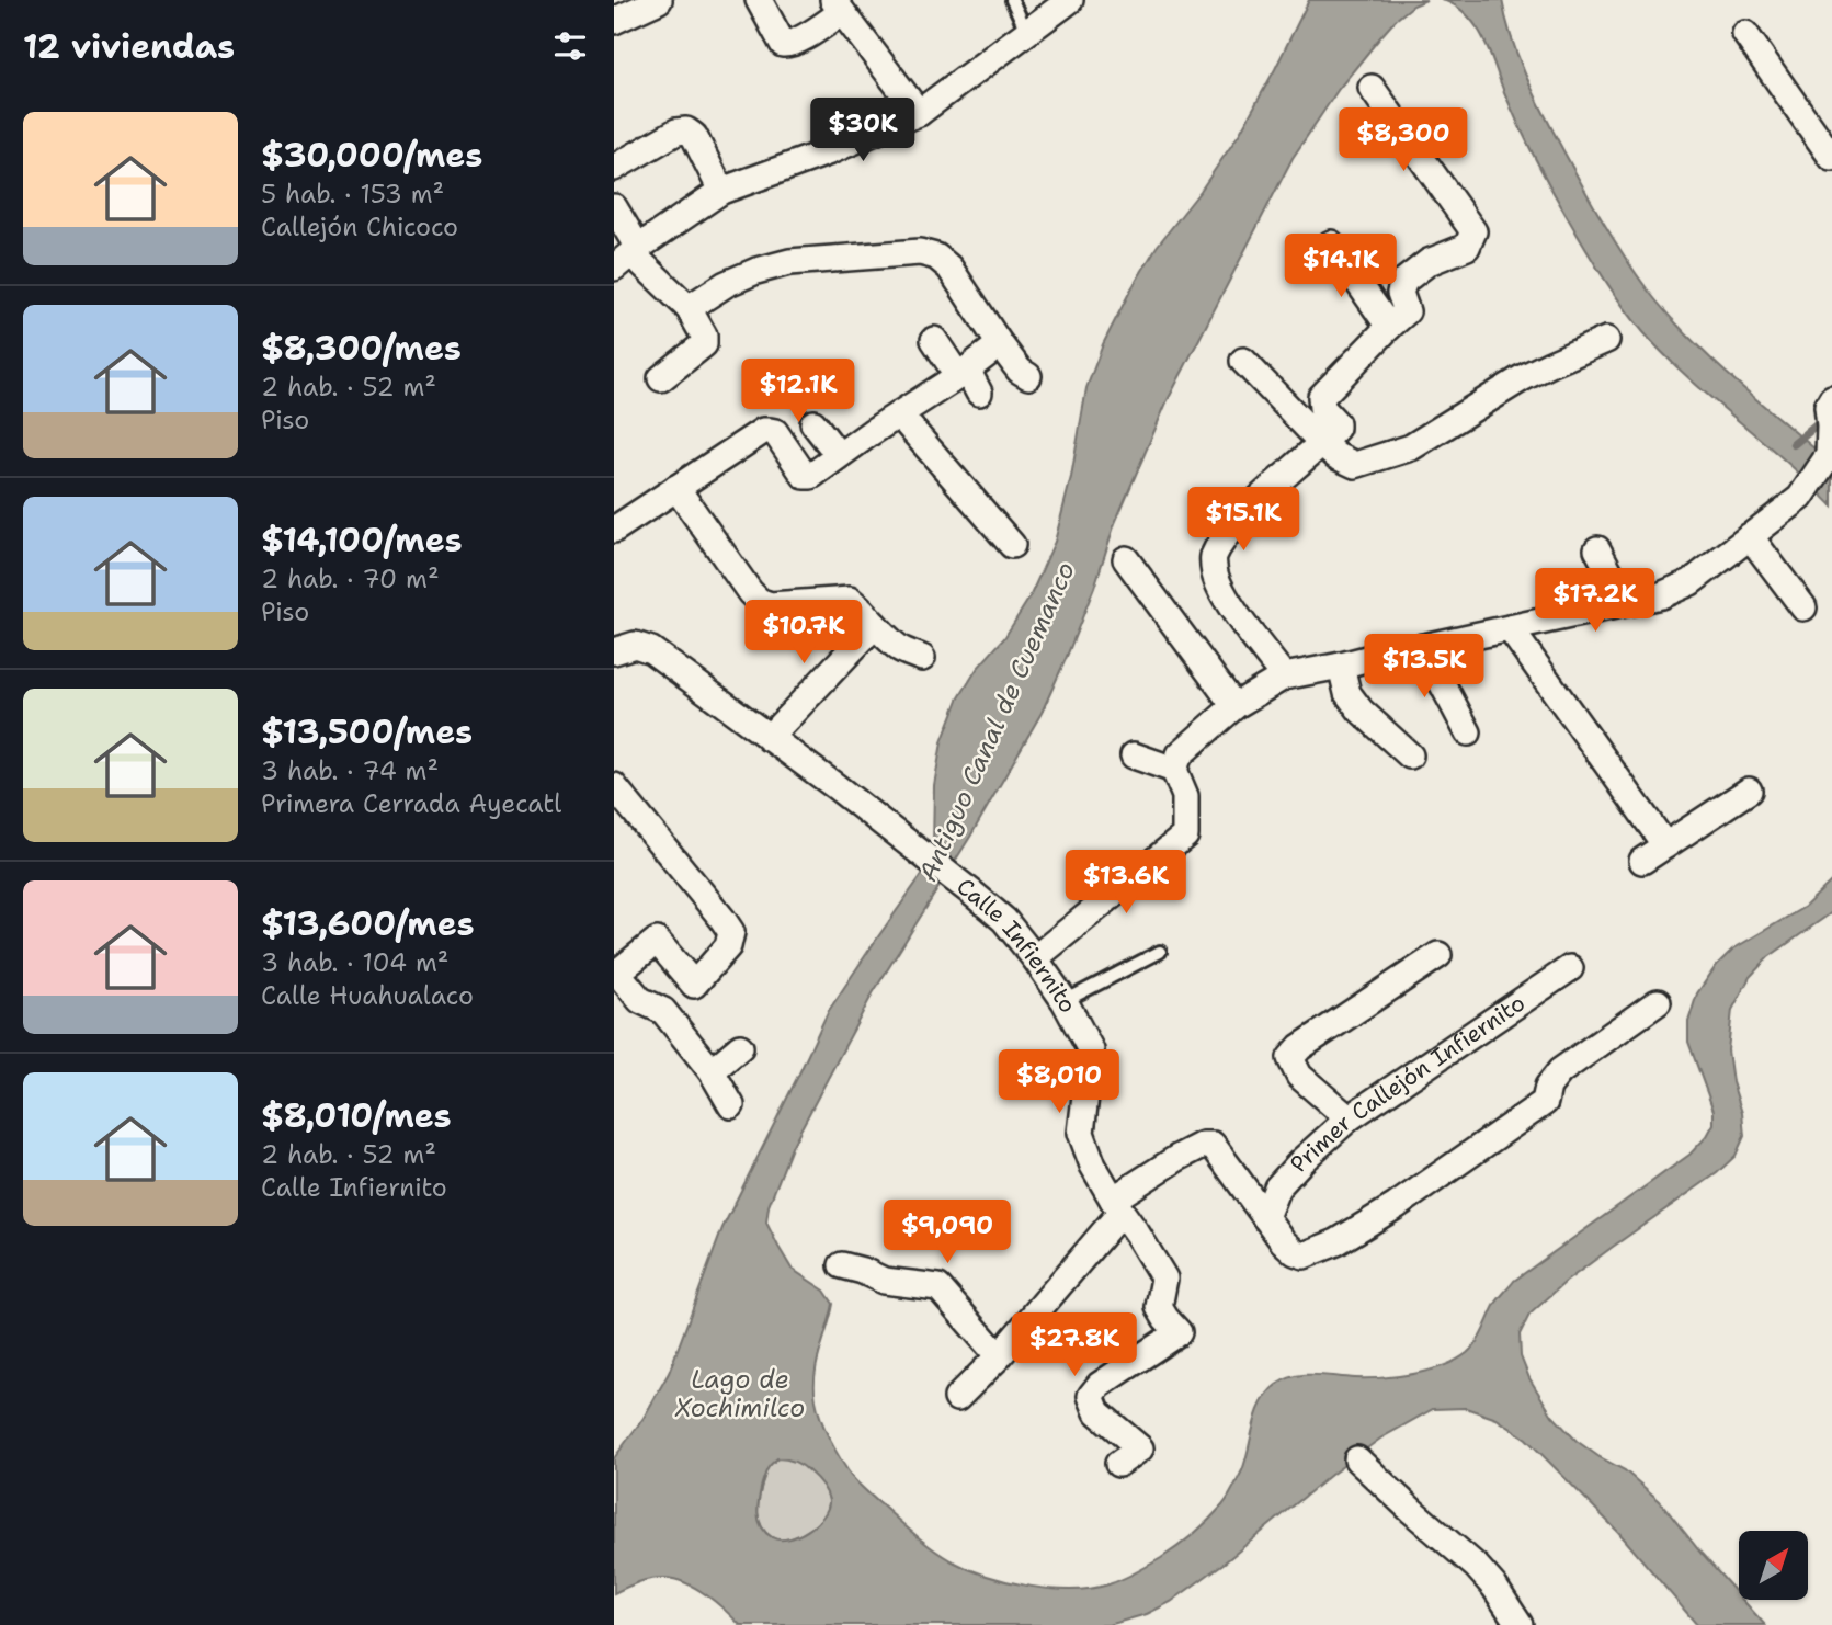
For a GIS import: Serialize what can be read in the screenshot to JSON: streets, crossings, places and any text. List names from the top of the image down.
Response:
{
  "streets": {
    "street": ["Calle Infiernito", "Primer Callejón Infiernito"]
  },
  "water": ["Antiguo Canal de Cuemanco", "Lago de Xochimilco"],
  "north": "top right",
  "page": {
    "heading": "12 viviendas",
    "list": [
      {
        "name": "$30,000/mes",
        "note": "5 hab. · 153 m² · Callejón Chicoco"
      },
      {
        "name": "$8,300/mes",
        "note": "2 hab. · 52 m² · Piso"
      },
      {
        "name": "$14,100/mes",
        "note": "2 hab. · 70 m² · Piso"
      },
      {
        "name": "$13,500/mes",
        "note": "3 hab. · 74 m² · Primera Cerrada Ayecatl"
      },
      {
        "name": "$13,600/mes",
        "note": "3 hab. · 104 m² · Calle Huahualaco"
      },
      {
        "name": "$8,010/mes",
        "note": "2 hab. · 52 m² · Calle Infiernito"
      }
    ],
    "price": [
      "$30K",
      "$8,300",
      "$14.1K",
      "$12.1K",
      "$15.1K",
      "$17.2K",
      "$10.7K",
      "$13.5K",
      "$13.6K",
      "$8,010",
      "$9,090",
      "$27.8K"
    ]
  }
}
